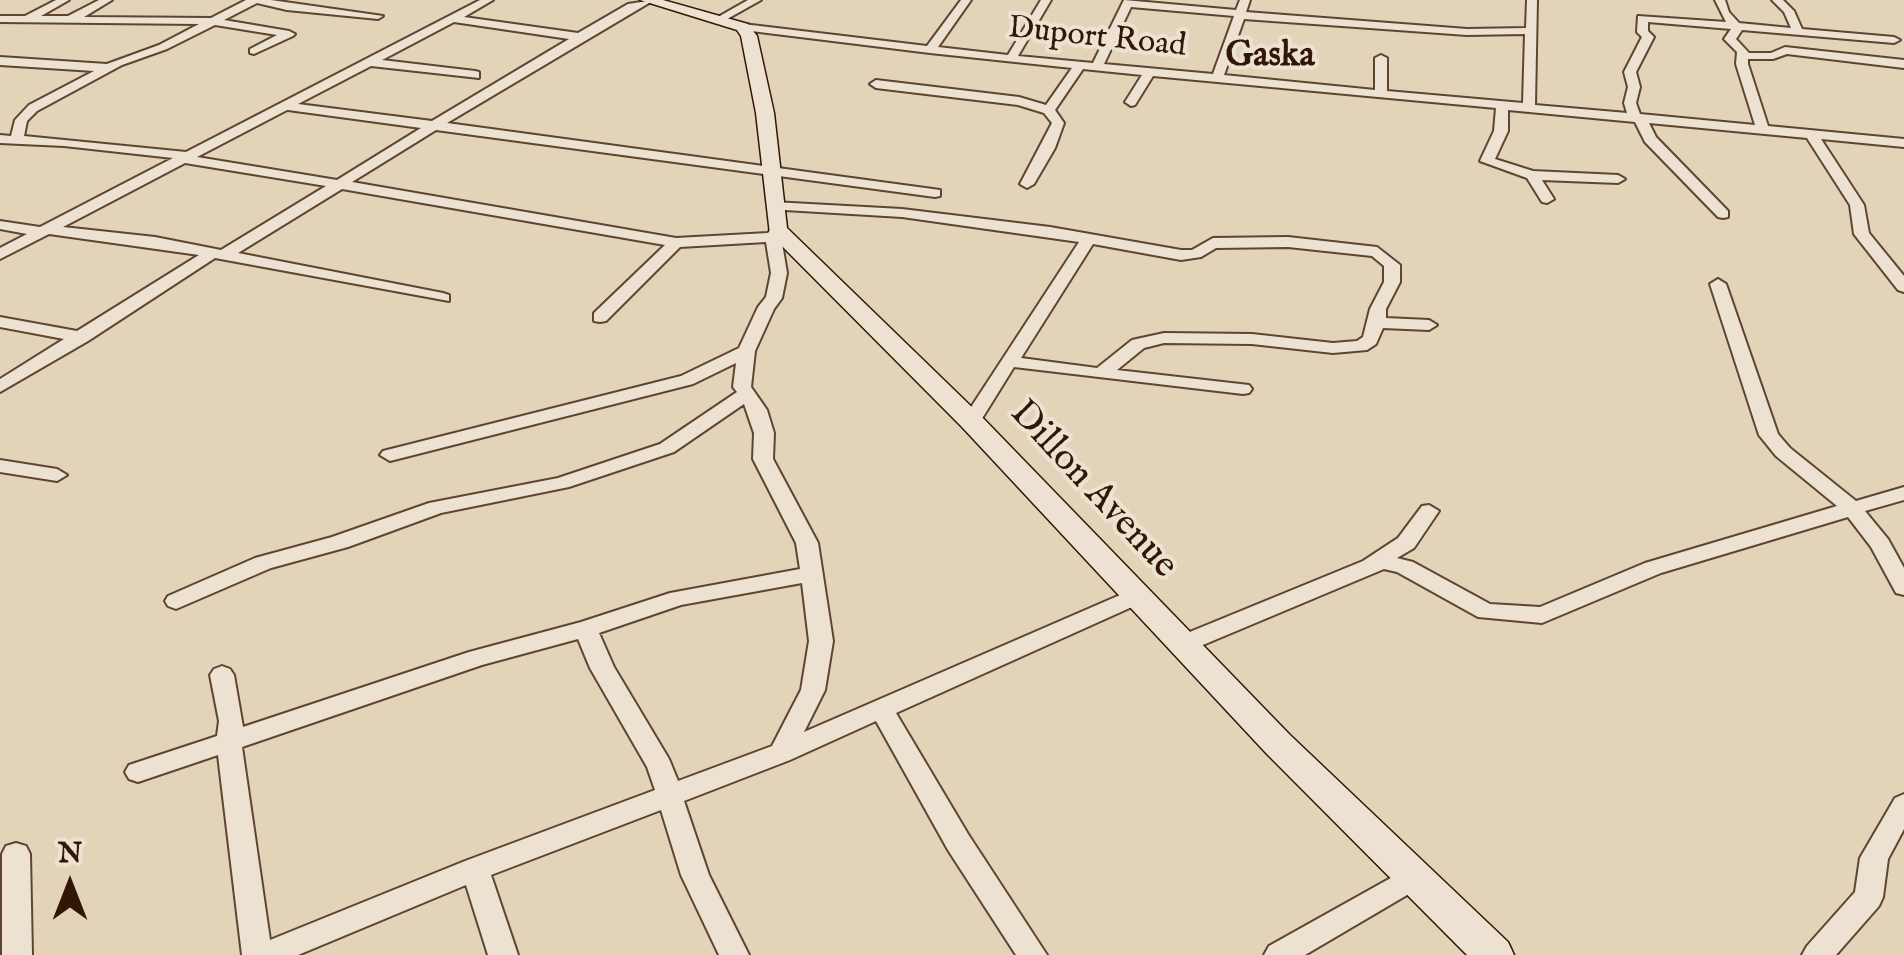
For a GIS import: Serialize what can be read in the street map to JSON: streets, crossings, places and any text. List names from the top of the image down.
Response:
{
  "streets": {
    "street": ["Duport Road", "Dillon Avenue"]
  },
  "districts": ["Gaska"],
  "north": "top"
}
